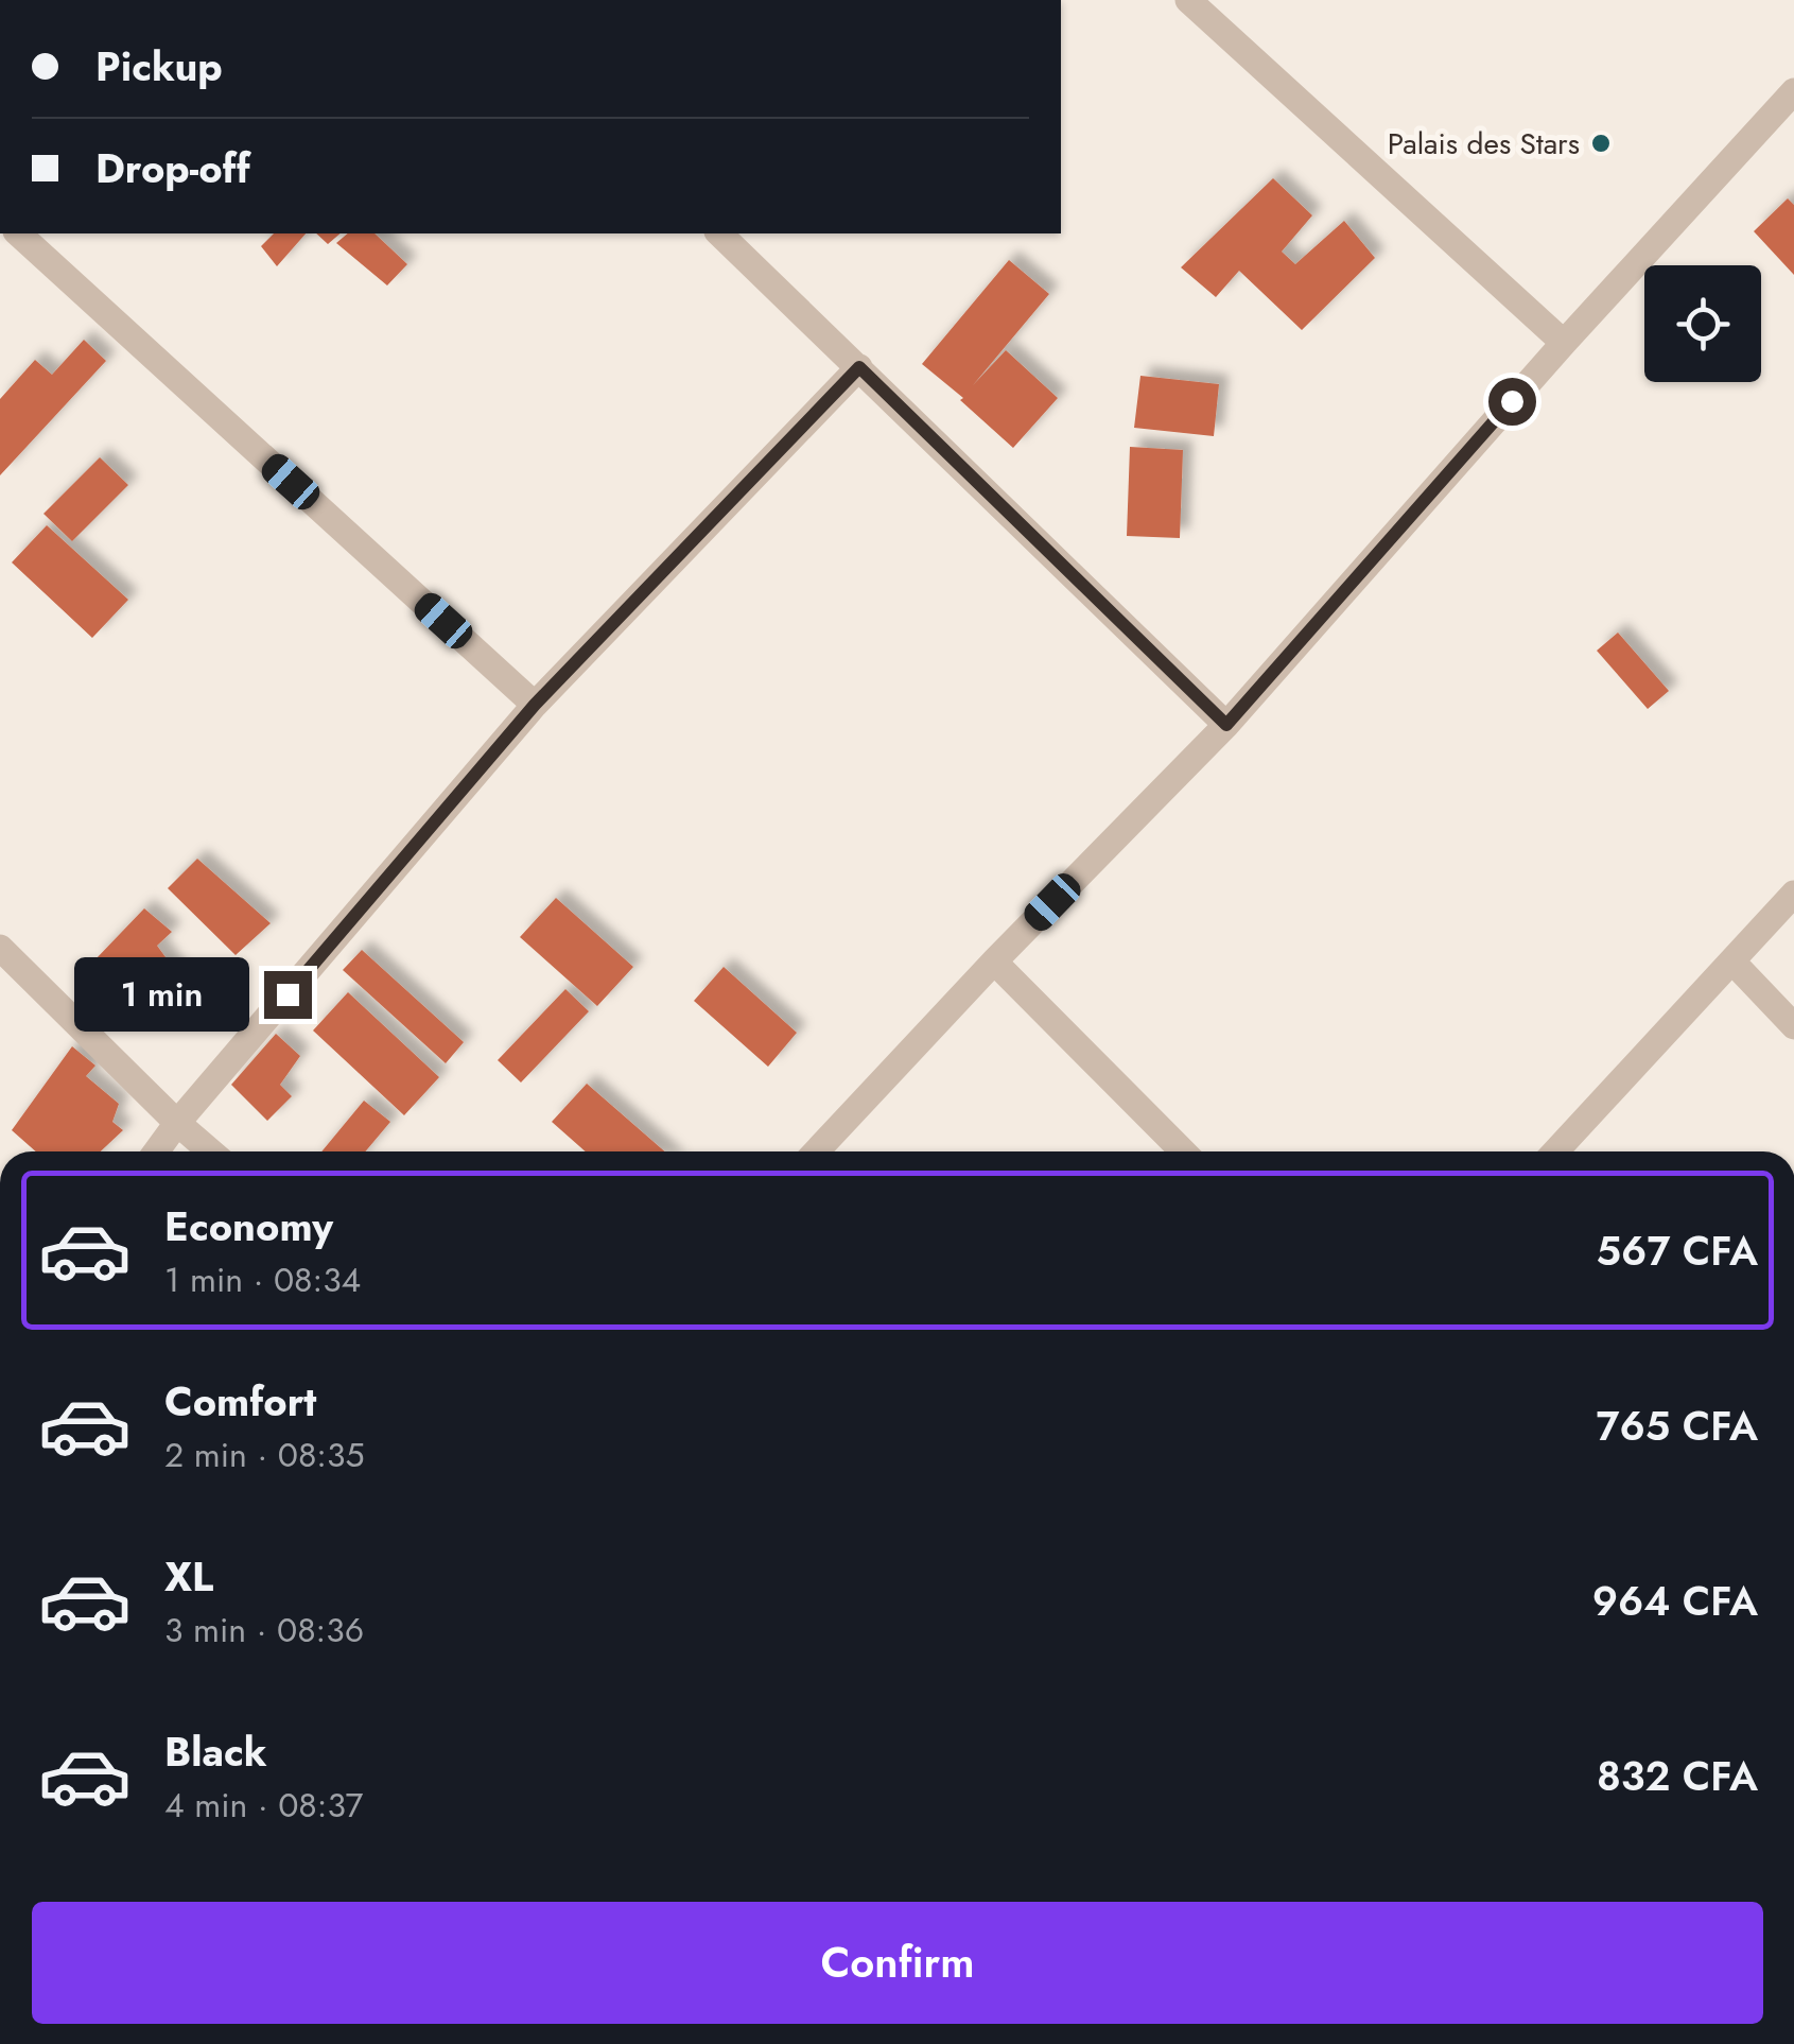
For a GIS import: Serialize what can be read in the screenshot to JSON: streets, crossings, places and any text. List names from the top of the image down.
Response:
{
  "places": ["Palais des Stars"],
  "page": {
    "banner": ["Pickup", "Drop-off"],
    "bubble": "1 min",
    "list": [
      {
        "name": "Economy",
        "note": "1 min · 08:34",
        "value": "567 CFA"
      },
      {
        "name": "Comfort",
        "note": "2 min · 08:35",
        "value": "765 CFA"
      },
      {
        "name": "XL",
        "note": "3 min · 08:36",
        "value": "964 CFA"
      },
      {
        "name": "Black",
        "note": "4 min · 08:37",
        "value": "832 CFA"
      }
    ],
    "buttons": "Confirm"
  }
}
